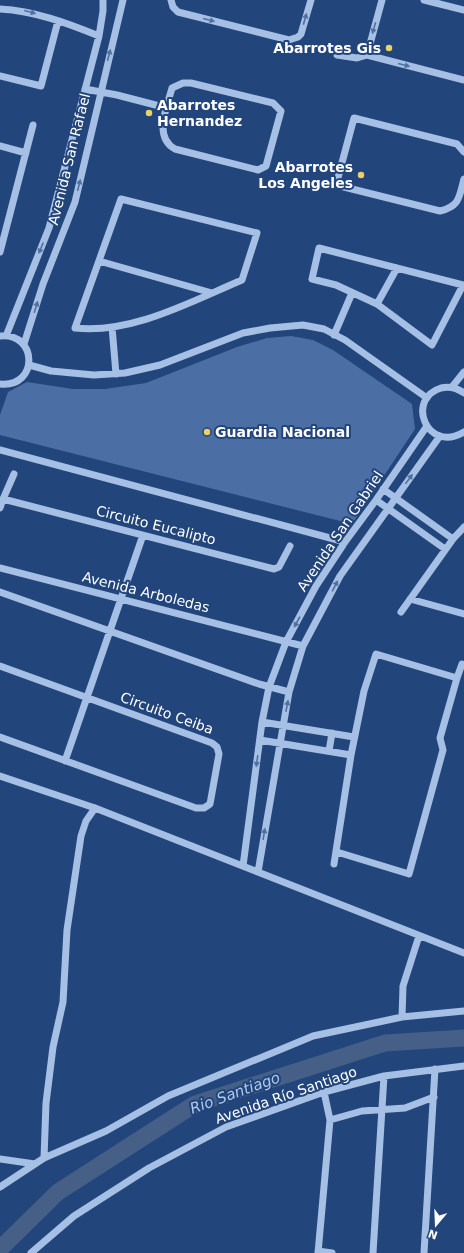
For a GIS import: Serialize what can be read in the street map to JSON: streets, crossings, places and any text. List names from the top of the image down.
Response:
{
  "streets": {
    "street": [
      "Avenida San Rafael",
      "Circuito Eucalipto",
      "Avenida San Gabriel",
      "Avenida Arboledas",
      "Circuito Ceiba",
      "Avenida Río Santiago"
    ]
  },
  "crossings": [
    ["Avenida San Gabriel", "Avenida Arboledas"]
  ],
  "water": ["Rio Santiago"],
  "places": [
    "Abarrotes Gis",
    "Abarrotes Hernandez",
    "Abarrotes Los Angeles",
    "Guardia Nacional"
  ],
  "north": "bottom"
}
